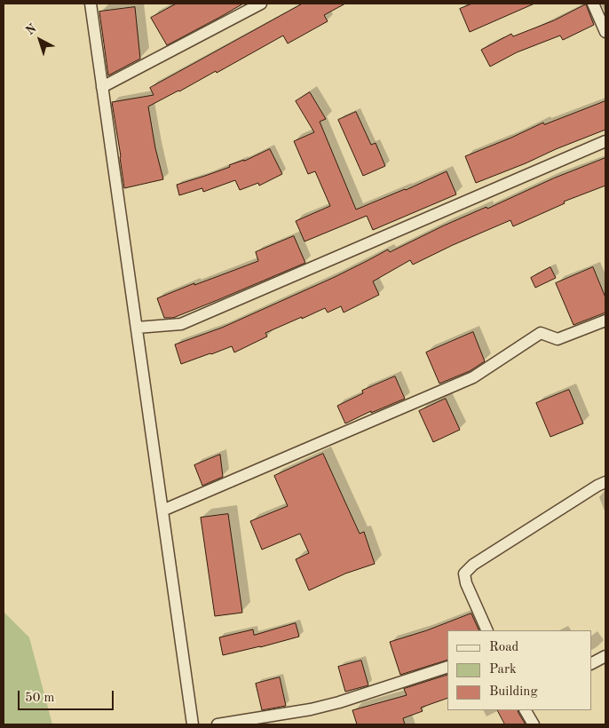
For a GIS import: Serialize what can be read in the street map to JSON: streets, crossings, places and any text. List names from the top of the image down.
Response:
{
  "legend": ["Road", "Park", "Building"],
  "scale_bar": "50 m",
  "north": "top left"
}
